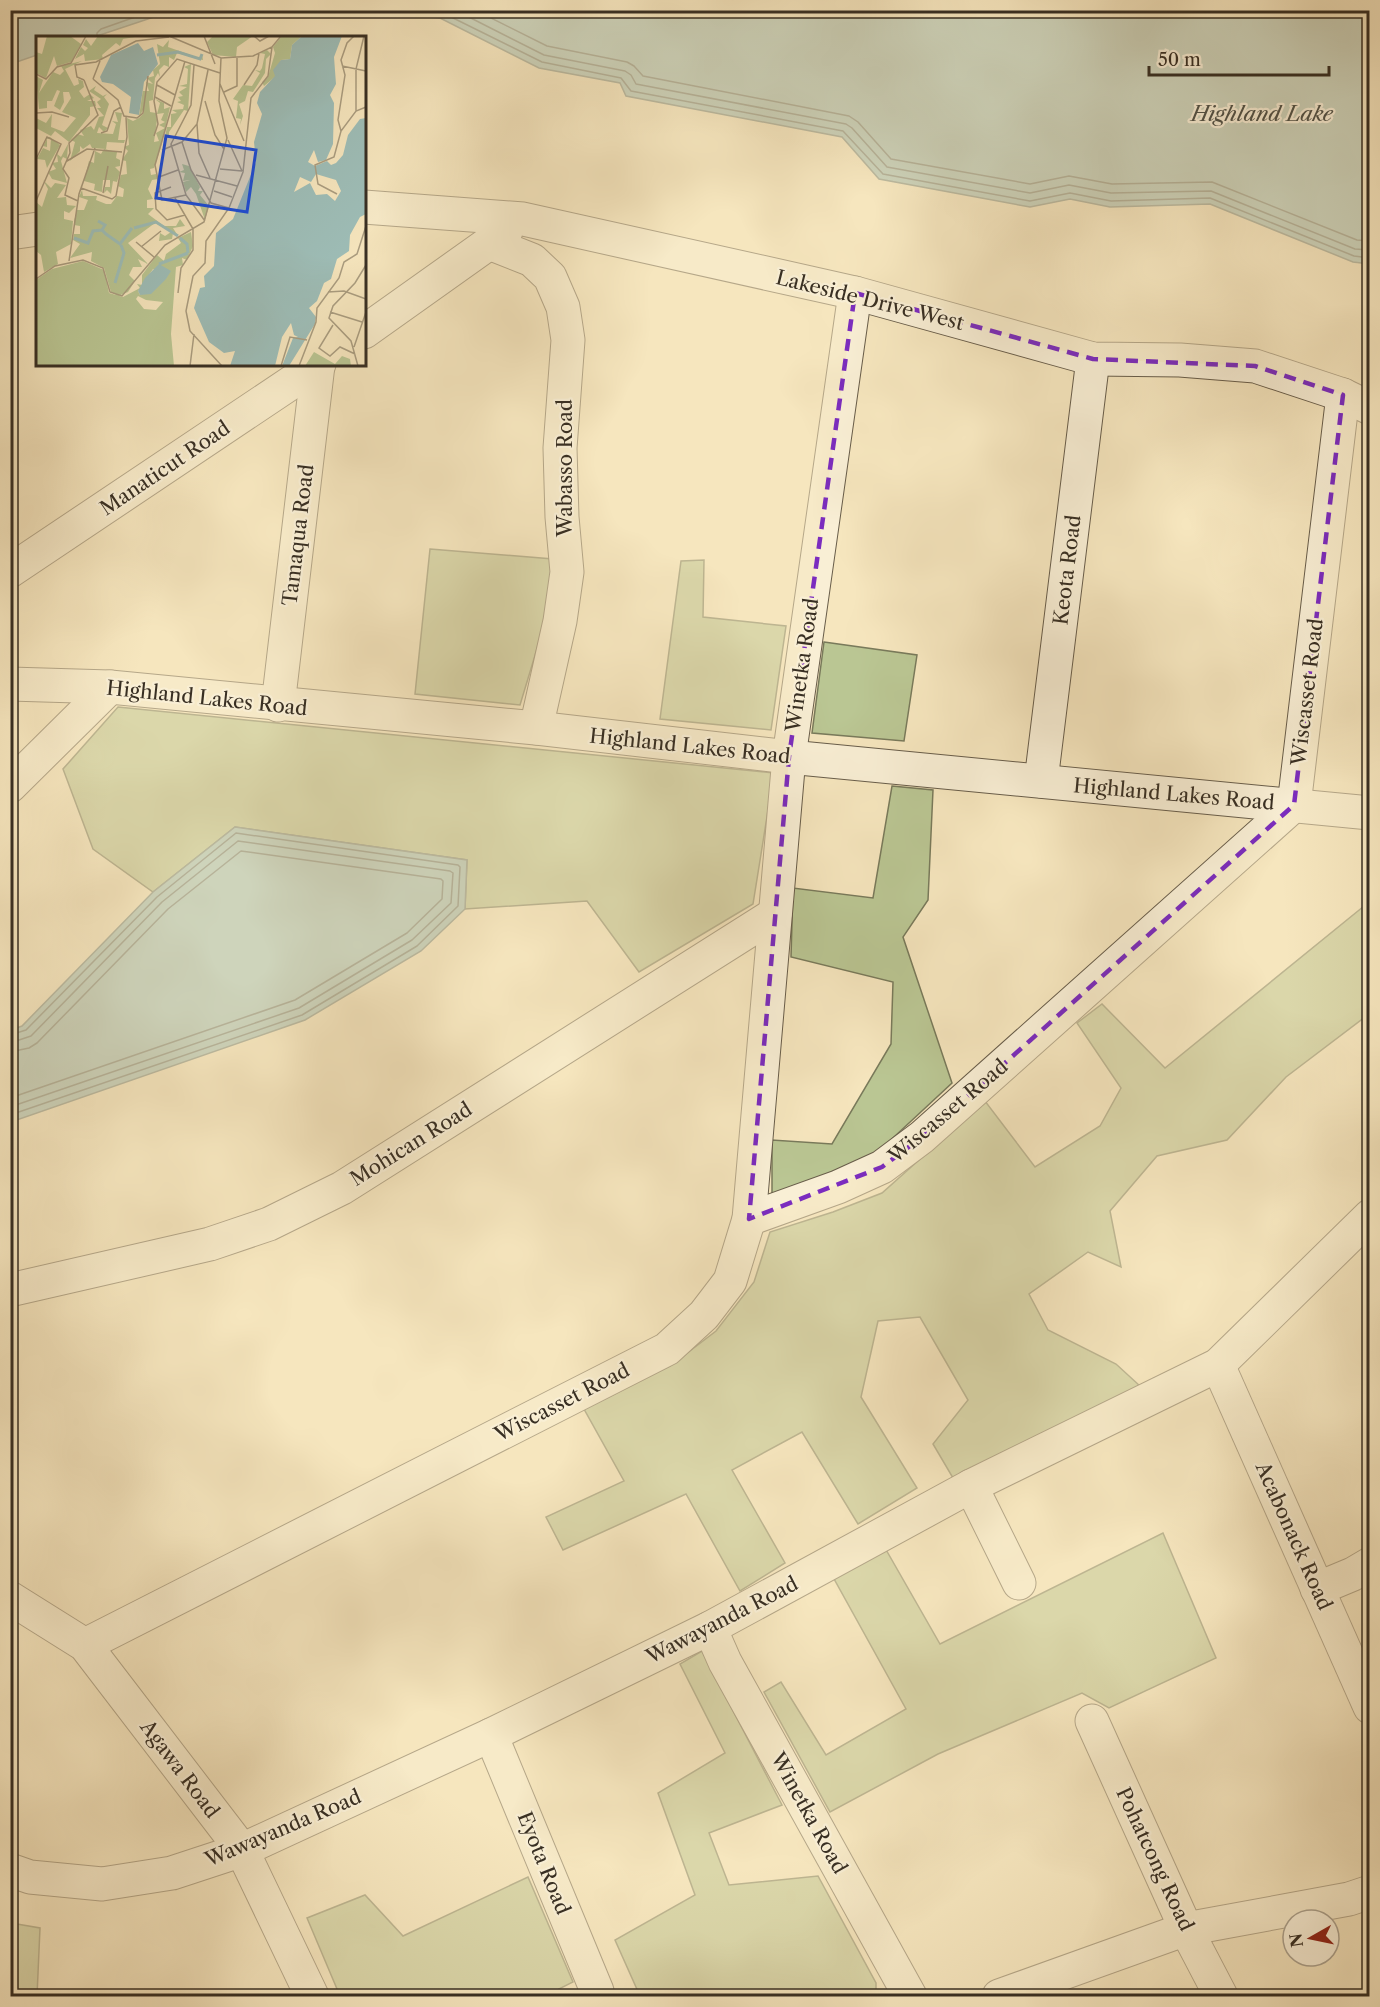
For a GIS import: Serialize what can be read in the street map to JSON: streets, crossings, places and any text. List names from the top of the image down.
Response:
{
  "streets": {
    "street": [
      "Lakeside Drive West",
      "Manaticut Road",
      "Wabasso Road",
      "Tamaqua Road",
      "Keota Road",
      "Winetka Road",
      "Wiscasset Road",
      "Highland Lakes Road",
      "Mohican Road",
      "Acabonack Road",
      "Wawayanda Road",
      "Agawa Road",
      "Pohatcong Road",
      "Eyota Road"
    ]
  },
  "crossings": [
    ["Lakeside Drive West", "Keota Road"],
    ["Lakeside Drive West", "Winetka Road"],
    ["Lakeside Drive West", "Wiscasset Road"],
    ["Wabasso Road", "Highland Lakes Road"],
    ["Tamaqua Road", "Highland Lakes Road"],
    ["Keota Road", "Highland Lakes Road"],
    ["Winetka Road", "Wiscasset Road"],
    ["Winetka Road", "Highland Lakes Road"],
    ["Winetka Road", "Mohican Road"],
    ["Winetka Road", "Wawayanda Road"],
    ["Wiscasset Road", "Highland Lakes Road"],
    ["Wiscasset Road", "Agawa Road"],
    ["Acabonack Road", "Wawayanda Road"],
    ["Wawayanda Road", "Agawa Road"],
    ["Wawayanda Road", "Eyota Road"]
  ],
  "water": ["Highland Lake"],
  "scale_bar": "50 m",
  "north": "left"
}
